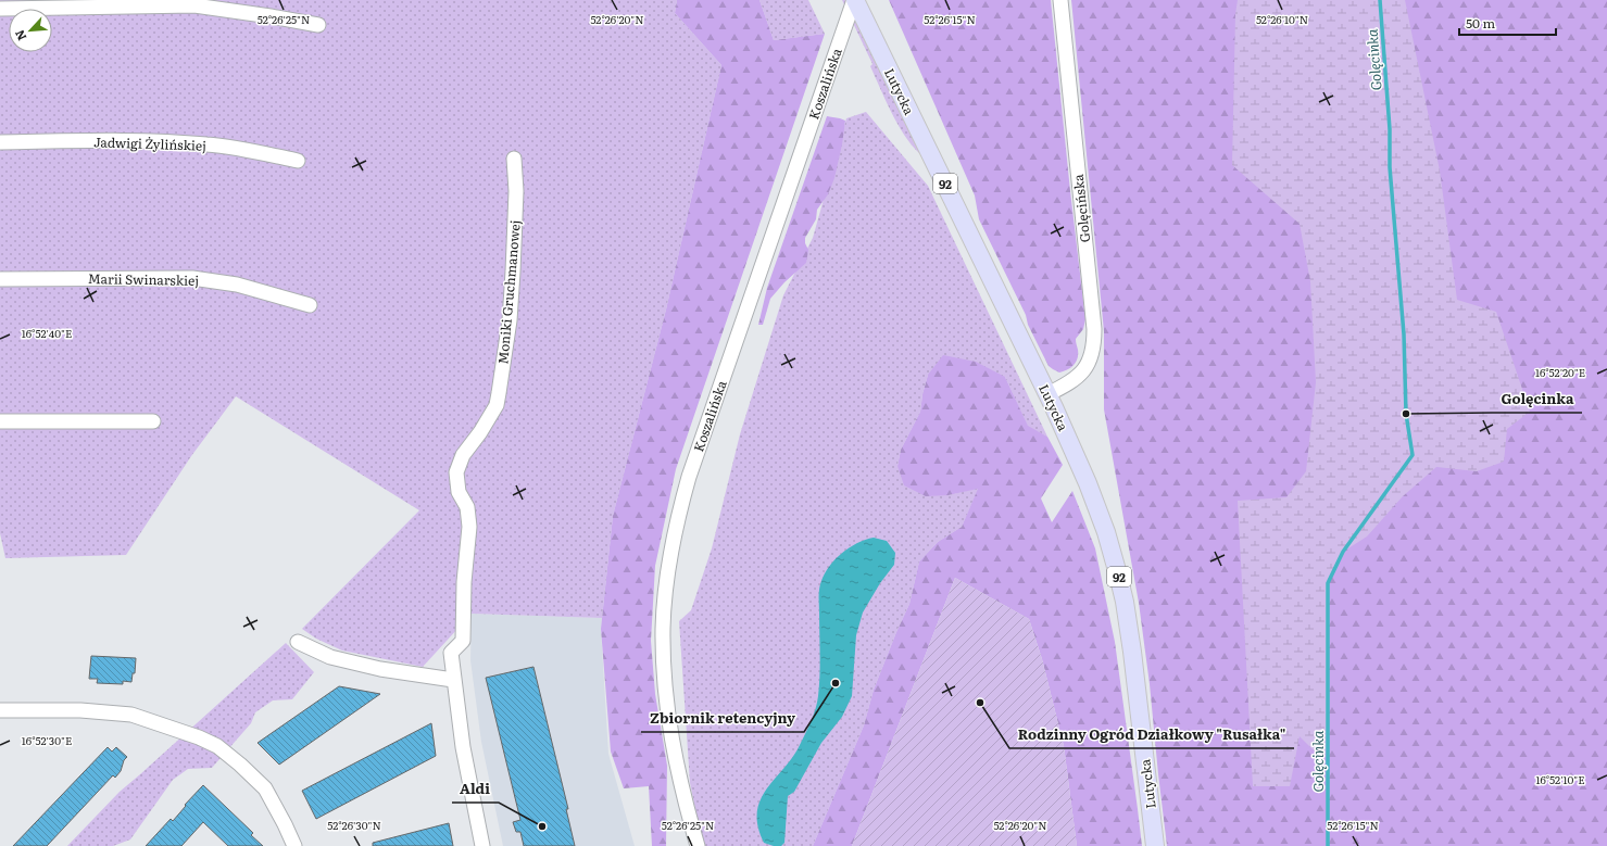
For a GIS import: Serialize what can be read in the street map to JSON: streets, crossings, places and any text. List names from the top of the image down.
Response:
{
  "streets": {
    "main road": ["Lutycka", "92"],
    "street": [
      "Koszalińska",
      "Jadwigi Żylińskiej",
      "Golęcińska",
      "Marii Swinarskiej",
      "Moniki Gruchmanowej"
    ]
  },
  "crossings": [
    ["Koszalińska", "Lutycka"],
    ["Lutycka", "Golęcińska"]
  ],
  "water": ["Golęcinka"],
  "places": [
    "Golęcinka",
    "Zbiornik retencyjny",
    "Rodzinny Ogród Działkowy \"Rusałka\"",
    "Aldi"
  ],
  "scale_bar": "50 m",
  "north": "bottom left",
  "coordinates": [
    "52°26'25\"N",
    "52°26'20\"N",
    "52°26'10\"N",
    "52°26'15\"N",
    "16°52'40\"E",
    "16°52'20\"E",
    "16°52'30\"E",
    "16°52'10\"E",
    "52°26'30\"N"
  ]
}
